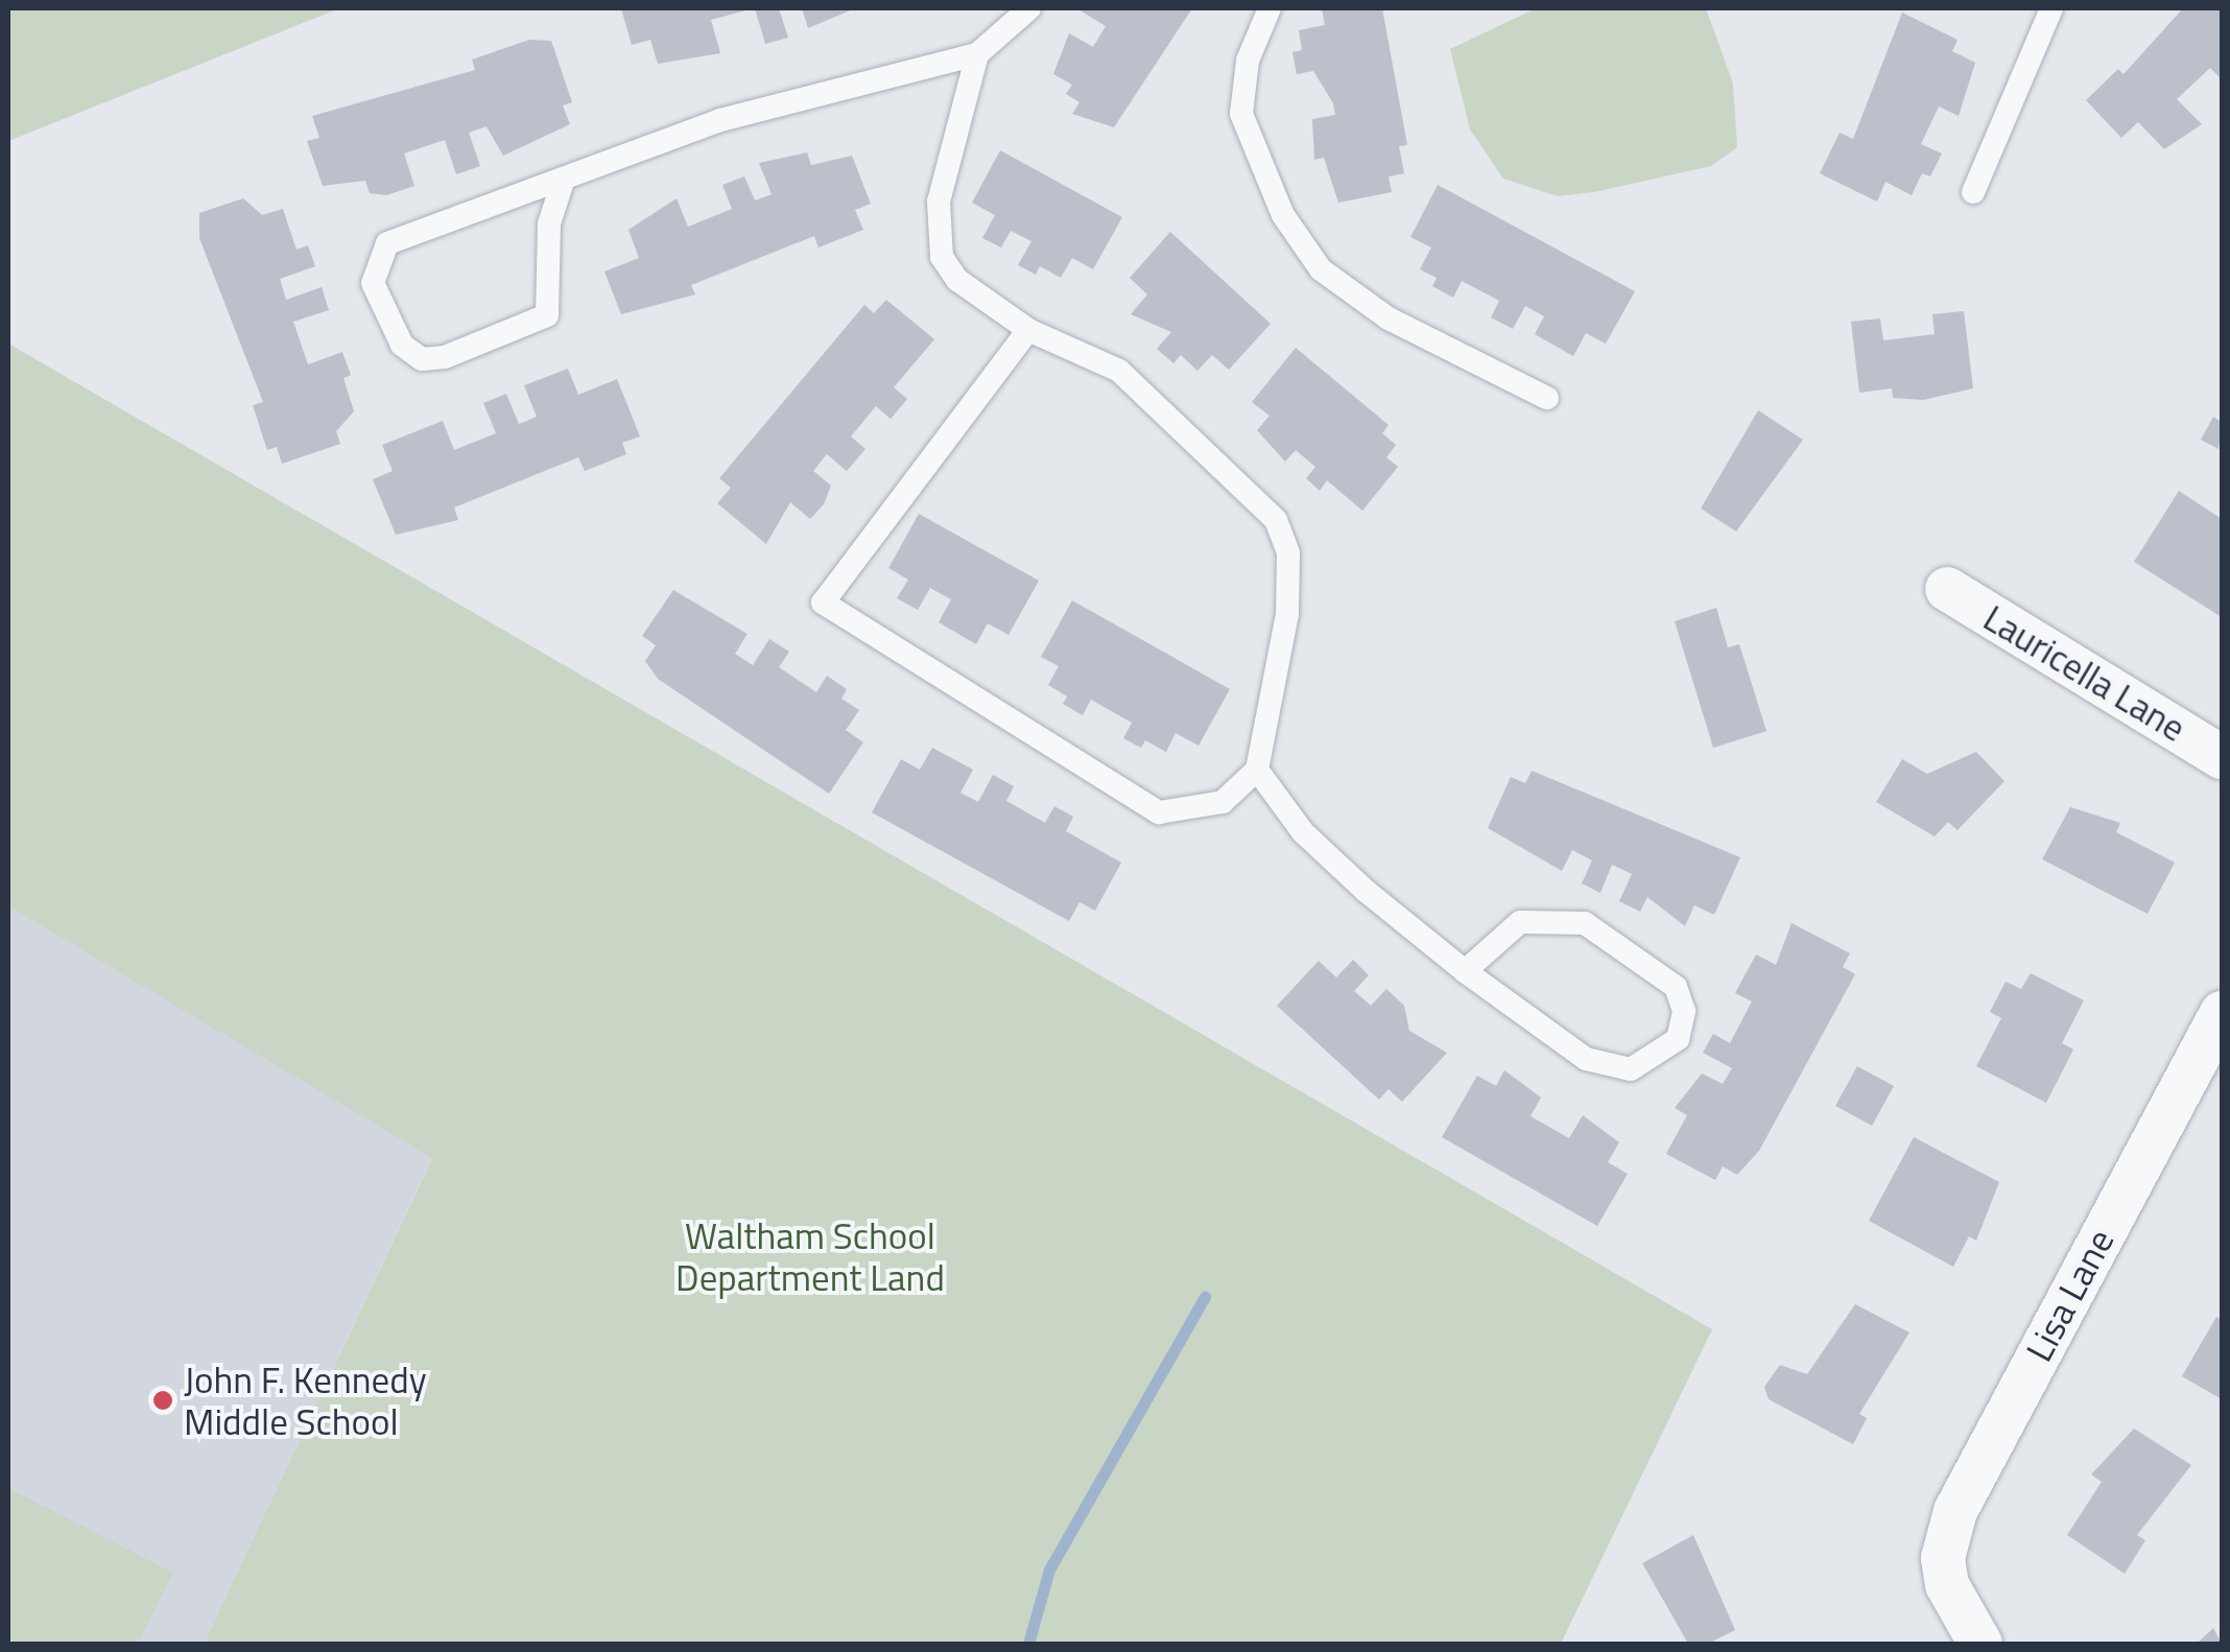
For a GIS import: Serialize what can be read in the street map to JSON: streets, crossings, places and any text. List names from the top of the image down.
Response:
{
  "streets": {
    "street": ["Lauricella Lane", "Lisa Lane"]
  },
  "parks": ["Waltham School Department Land"],
  "places": ["John F. Kennedy Middle School"]
}
